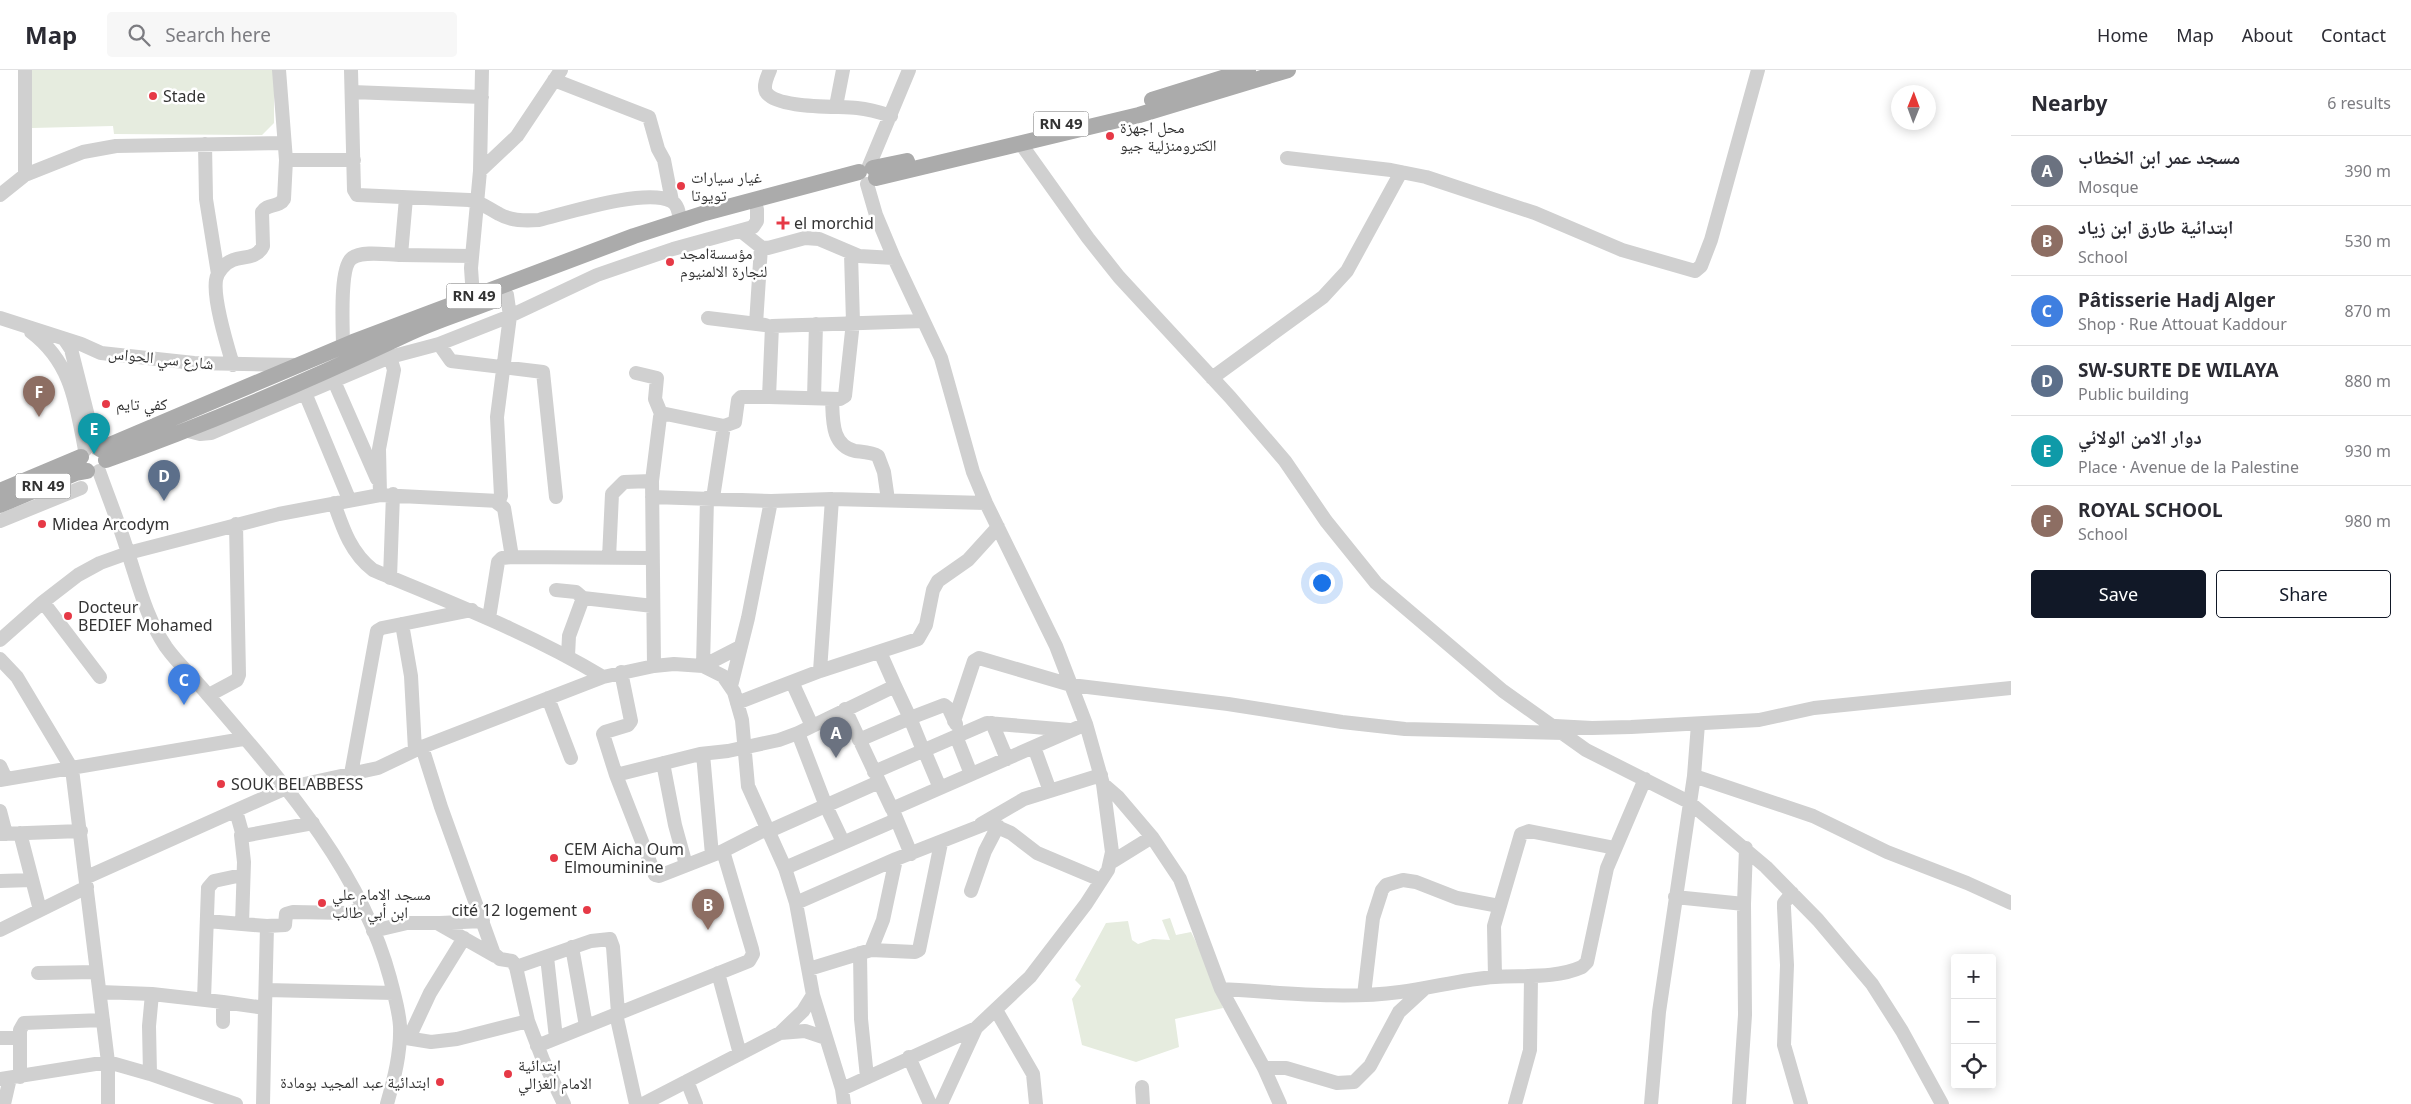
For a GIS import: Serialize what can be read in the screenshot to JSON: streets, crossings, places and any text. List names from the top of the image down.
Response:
{
  "streets": {
    "main road": ["RN 49"],
    "street": ["شارع سي الحواس"]
  },
  "crossings": [
    ["RN 49", "شارع سي الحواس"]
  ],
  "places": {
    "other": [
      "Stade",
      "محل اجهزة الكترومنزلية جيو",
      "غيار سيارات تويوتا",
      "مؤسسةامجد لنجارة الالمنيوم",
      "كفي تايم",
      "Midea Arcodym",
      "Docteur BEDIEF Mohamed",
      "SOUK BELABBESS",
      "CEM Aicha Oum Elmouminine",
      "مسجد الامام علي ابن أبي طالب",
      "cité 12 logement",
      "ابتدائية الامام الغزالي",
      "ابتدائية عبد المجيد بومادة"
    ],
    "health": ["el morchid"]
  },
  "north": "top",
  "page": {
    "header": "Map",
    "search": "Search here",
    "nav": [
      "Home",
      "Map",
      "About",
      "Contact"
    ],
    "heading": ["Nearby", "6 results"],
    "list": [
      {
        "mark": "A",
        "name": "مسجد عمر ابن الخطاب",
        "note": "Mosque",
        "value": "390 m"
      },
      {
        "mark": "B",
        "name": "ابتدائية طارق ابن زياد",
        "note": "School",
        "value": "530 m"
      },
      {
        "mark": "C",
        "name": "Pâtisserie Hadj Alger",
        "note": "Shop · Rue Attouat Kaddour",
        "value": "870 m"
      },
      {
        "mark": "D",
        "name": "SW-SURTE DE WILAYA",
        "note": "Public building",
        "value": "880 m"
      },
      {
        "mark": "E",
        "name": "دوار الامن الولائي",
        "note": "Place · Avenue de la Palestine",
        "value": "930 m"
      },
      {
        "mark": "F",
        "name": "ROYAL SCHOOL",
        "note": "School",
        "value": "980 m"
      }
    ],
    "pins": [
      "F",
      "E",
      "D",
      "C",
      "A",
      "B"
    ],
    "buttons": ["Save", "Share"],
    "map_buttons": ["+", "−"]
  }
}
